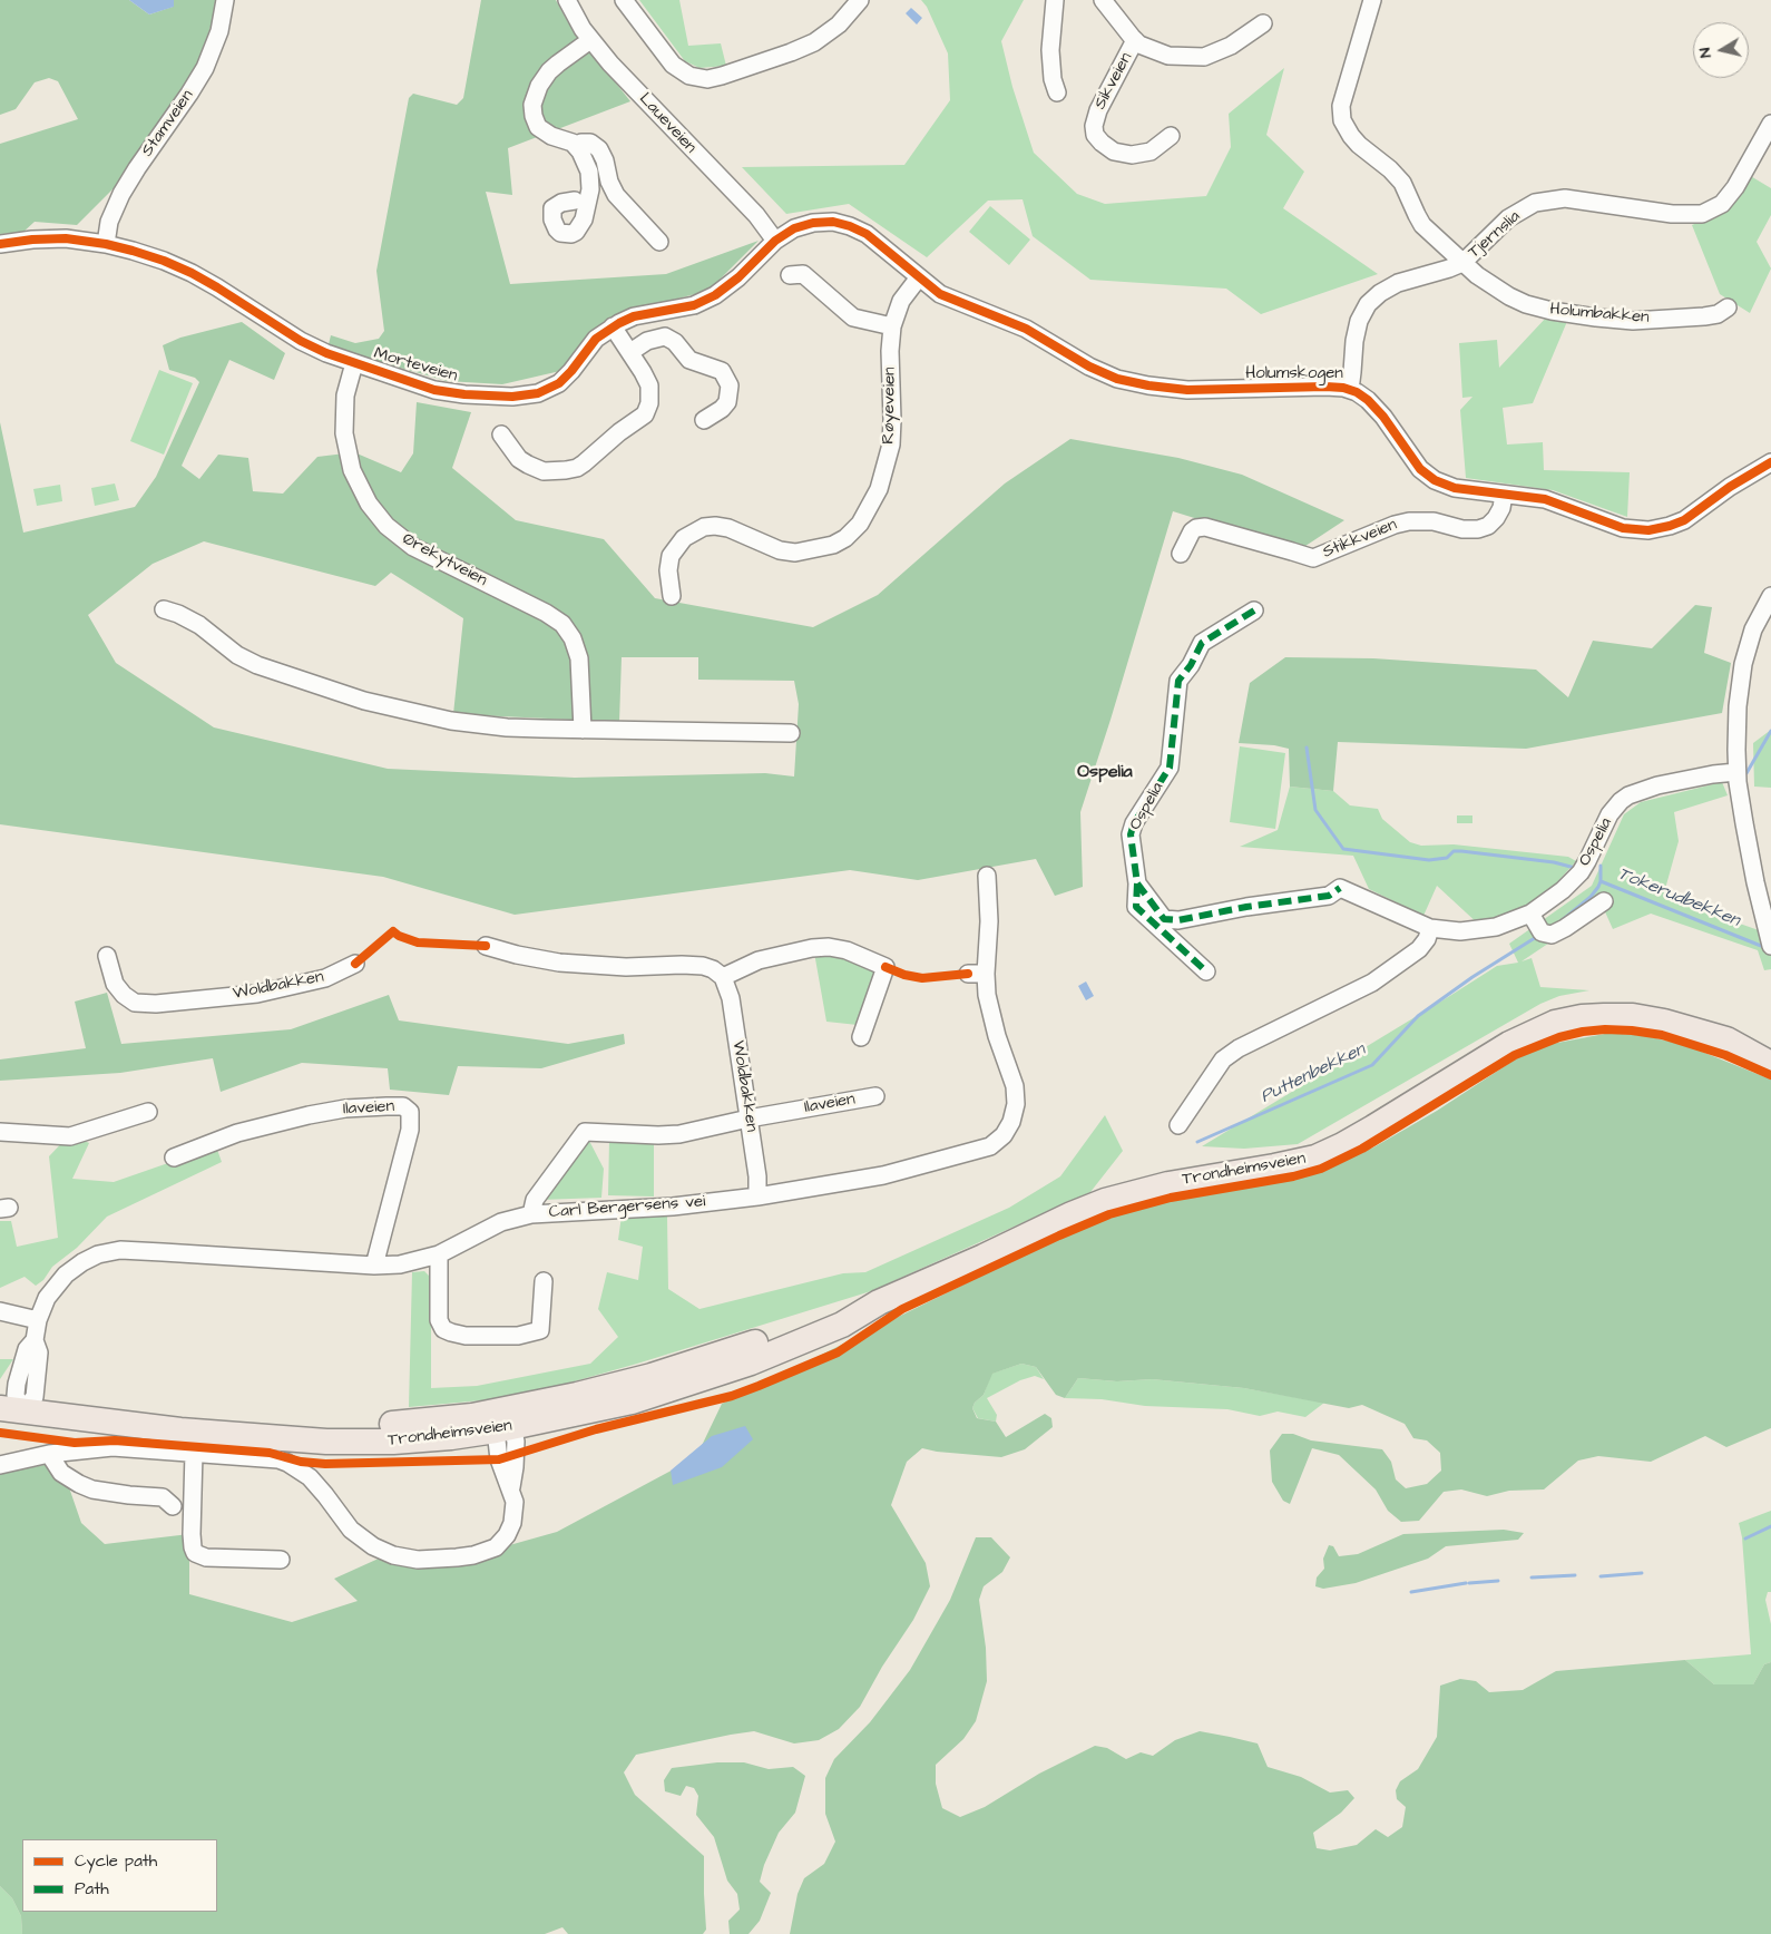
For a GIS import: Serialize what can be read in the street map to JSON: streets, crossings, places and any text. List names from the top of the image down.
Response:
{
  "streets": {
    "highway": ["Trondheimsveien"],
    "street": [
      "Sikveien",
      "Stamveien",
      "Laueveien",
      "Tjernslia",
      "Holumbakken",
      "Morteveien",
      "Holumskogen",
      "Røyeveien",
      "Stikkveien",
      "Ørekytveien",
      "Ospelia",
      "Woldbakken",
      "Ilaveien",
      "Carl Bergersens vei"
    ]
  },
  "crossings": [
    ["Stamveien", "Morteveien"],
    ["Laueveien", "Morteveien"],
    ["Tjernslia", "Holumbakken"],
    ["Tjernslia", "Holumskogen"],
    ["Morteveien", "Holumskogen"],
    ["Morteveien", "Røyeveien"],
    ["Morteveien", "Ørekytveien"],
    ["Holumskogen", "Røyeveien"],
    ["Holumskogen", "Stikkveien"],
    ["Woldbakken", "Ilaveien"],
    ["Woldbakken", "Carl Bergersens vei"],
    ["Ilaveien", "Carl Bergersens vei"],
    ["Trondheimsveien", "Carl Bergersens vei"]
  ],
  "districts": ["Ospelia"],
  "water": ["Tokerudbekken", "Puttenbekken"],
  "legend": ["Cycle path", "Path"],
  "north": "left"
}
